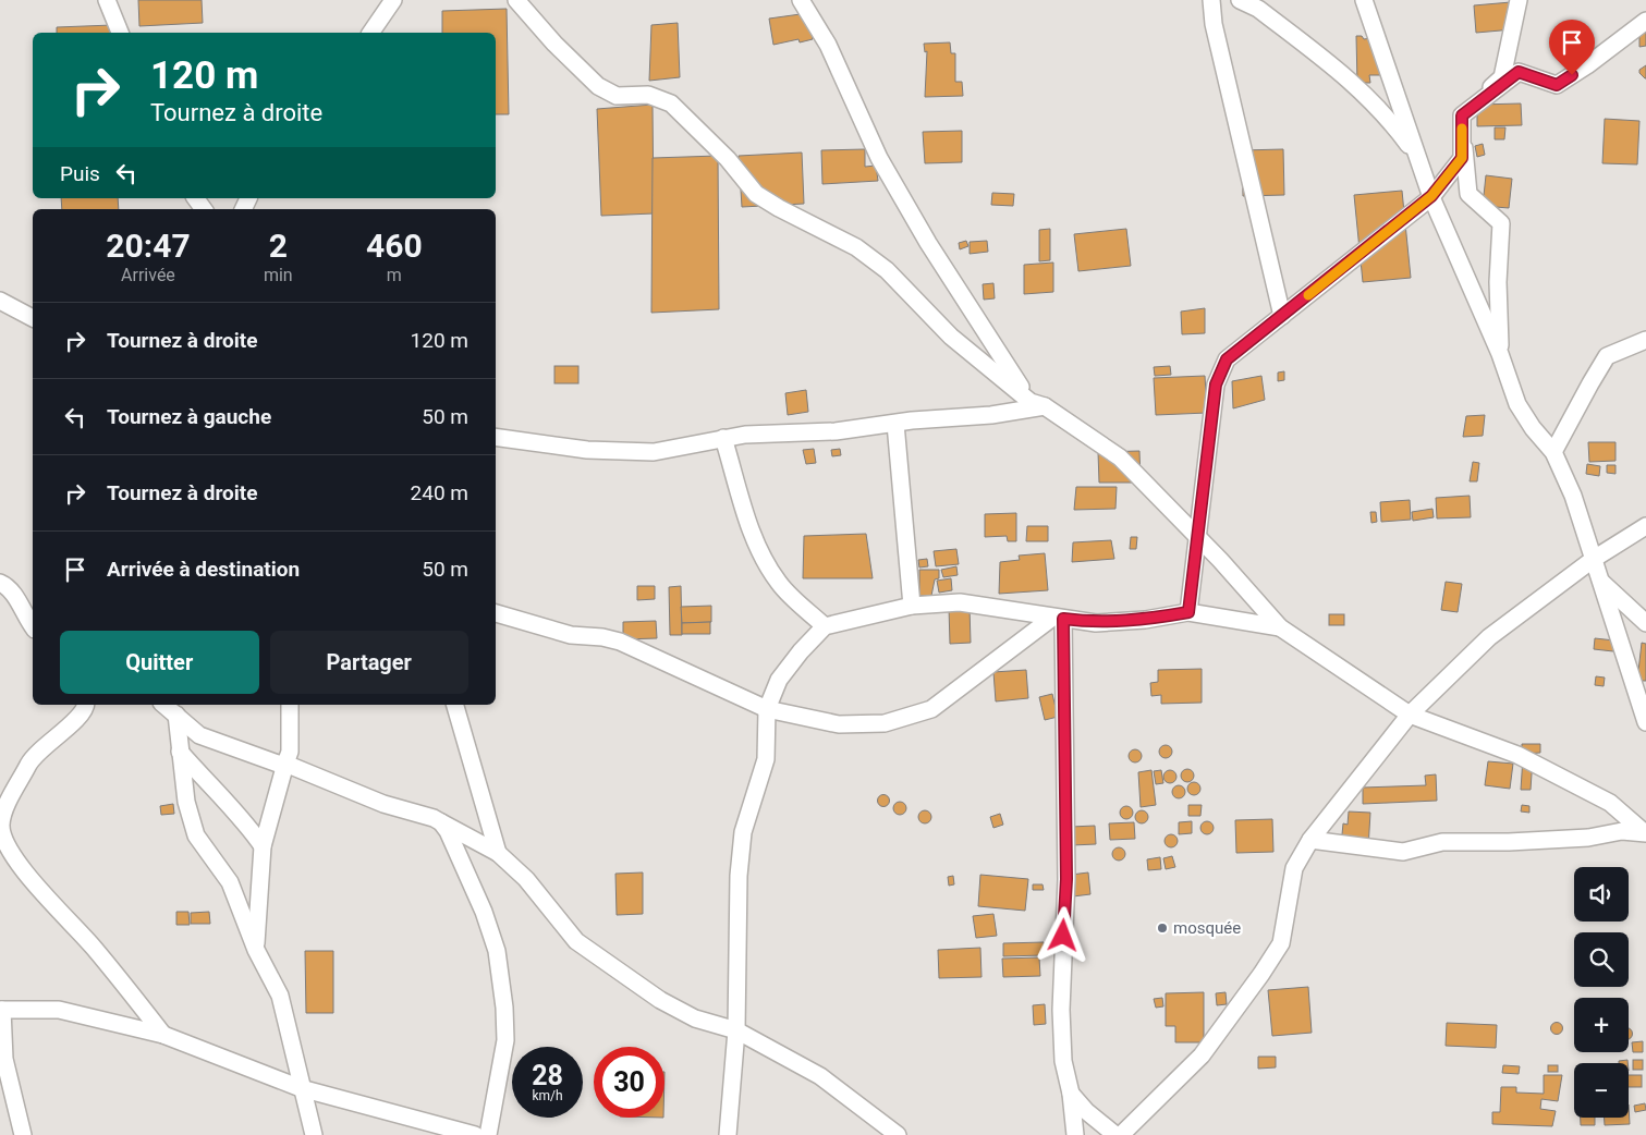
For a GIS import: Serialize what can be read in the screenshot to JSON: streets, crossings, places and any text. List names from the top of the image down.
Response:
{
  "places": ["mosquée"],
  "page": {
    "turn": ["120 m", "Tournez à droite"],
    "then": "Puis",
    "eta": [
      "20:47",
      "Arrivée",
      "2",
      "min",
      "460",
      "m"
    ],
    "list": [
      {
        "name": "Tournez à droite",
        "value": "120 m"
      },
      {
        "name": "Tournez à gauche",
        "value": "50 m"
      },
      {
        "name": "Tournez à droite",
        "value": "240 m"
      },
      {
        "name": "Arrivée à destination",
        "value": "50 m"
      }
    ],
    "buttons": ["Quitter", "Partager"],
    "map_buttons": ["+", "−"],
    "speed": "28 km/h",
    "limit": "30"
  }
}
